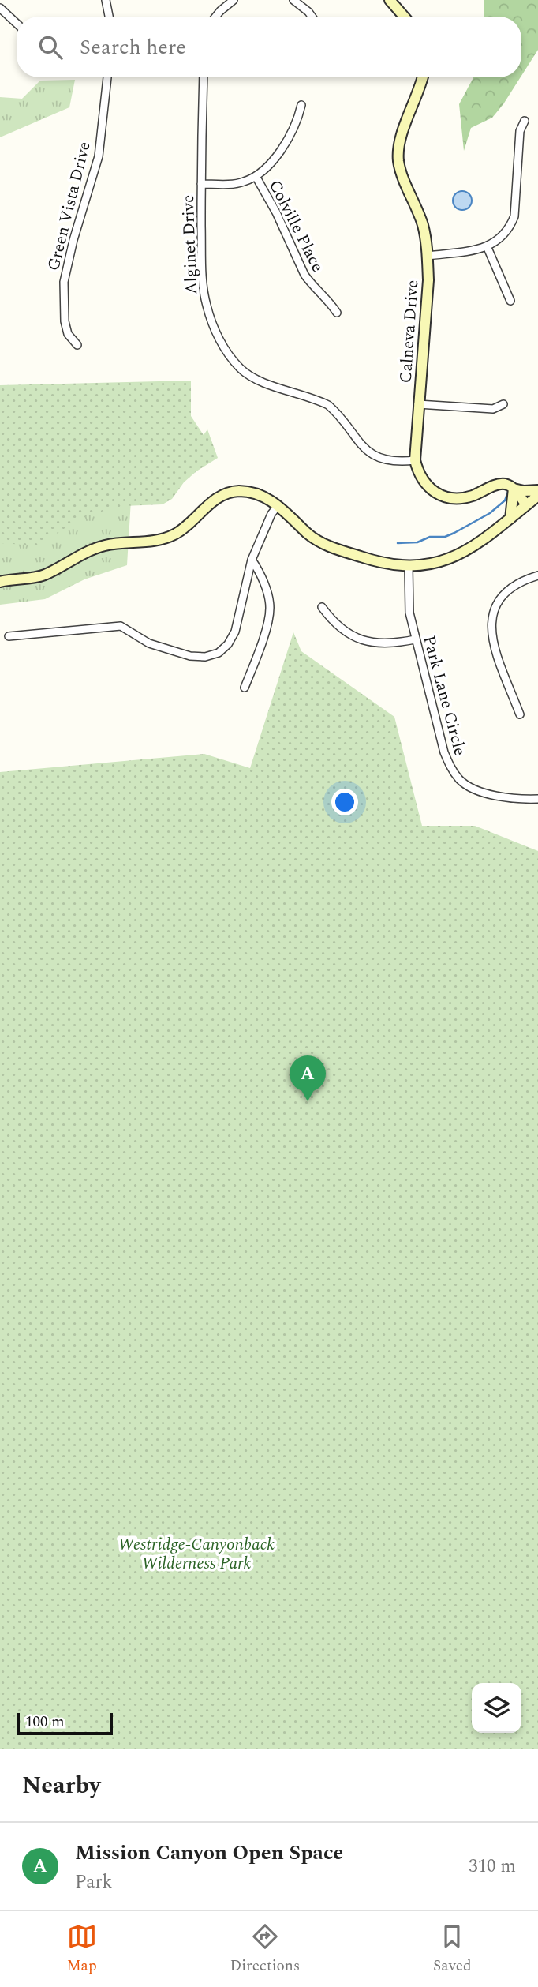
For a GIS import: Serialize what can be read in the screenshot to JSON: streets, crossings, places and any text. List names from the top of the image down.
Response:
{
  "streets": {
    "main road": ["Calneva Drive"],
    "street": [
      "Green Vista Drive",
      "Colville Place",
      "Alginet Drive",
      "Park Lane Circle"
    ]
  },
  "crossings": [
    ["Alginet Drive", "Calneva Drive"]
  ],
  "parks": ["Westridge-Canyonback Wilderness Park"],
  "scale_bar": "100 m",
  "page": {
    "search": "Search here",
    "pins": "A",
    "scale": "100 m",
    "heading": "Nearby",
    "list": [
      {
        "mark": "A",
        "name": "Mission Canyon Open Space",
        "note": "Park",
        "value": "310 m"
      }
    ],
    "nav": ["Map", "Directions", "Saved"]
  }
}
